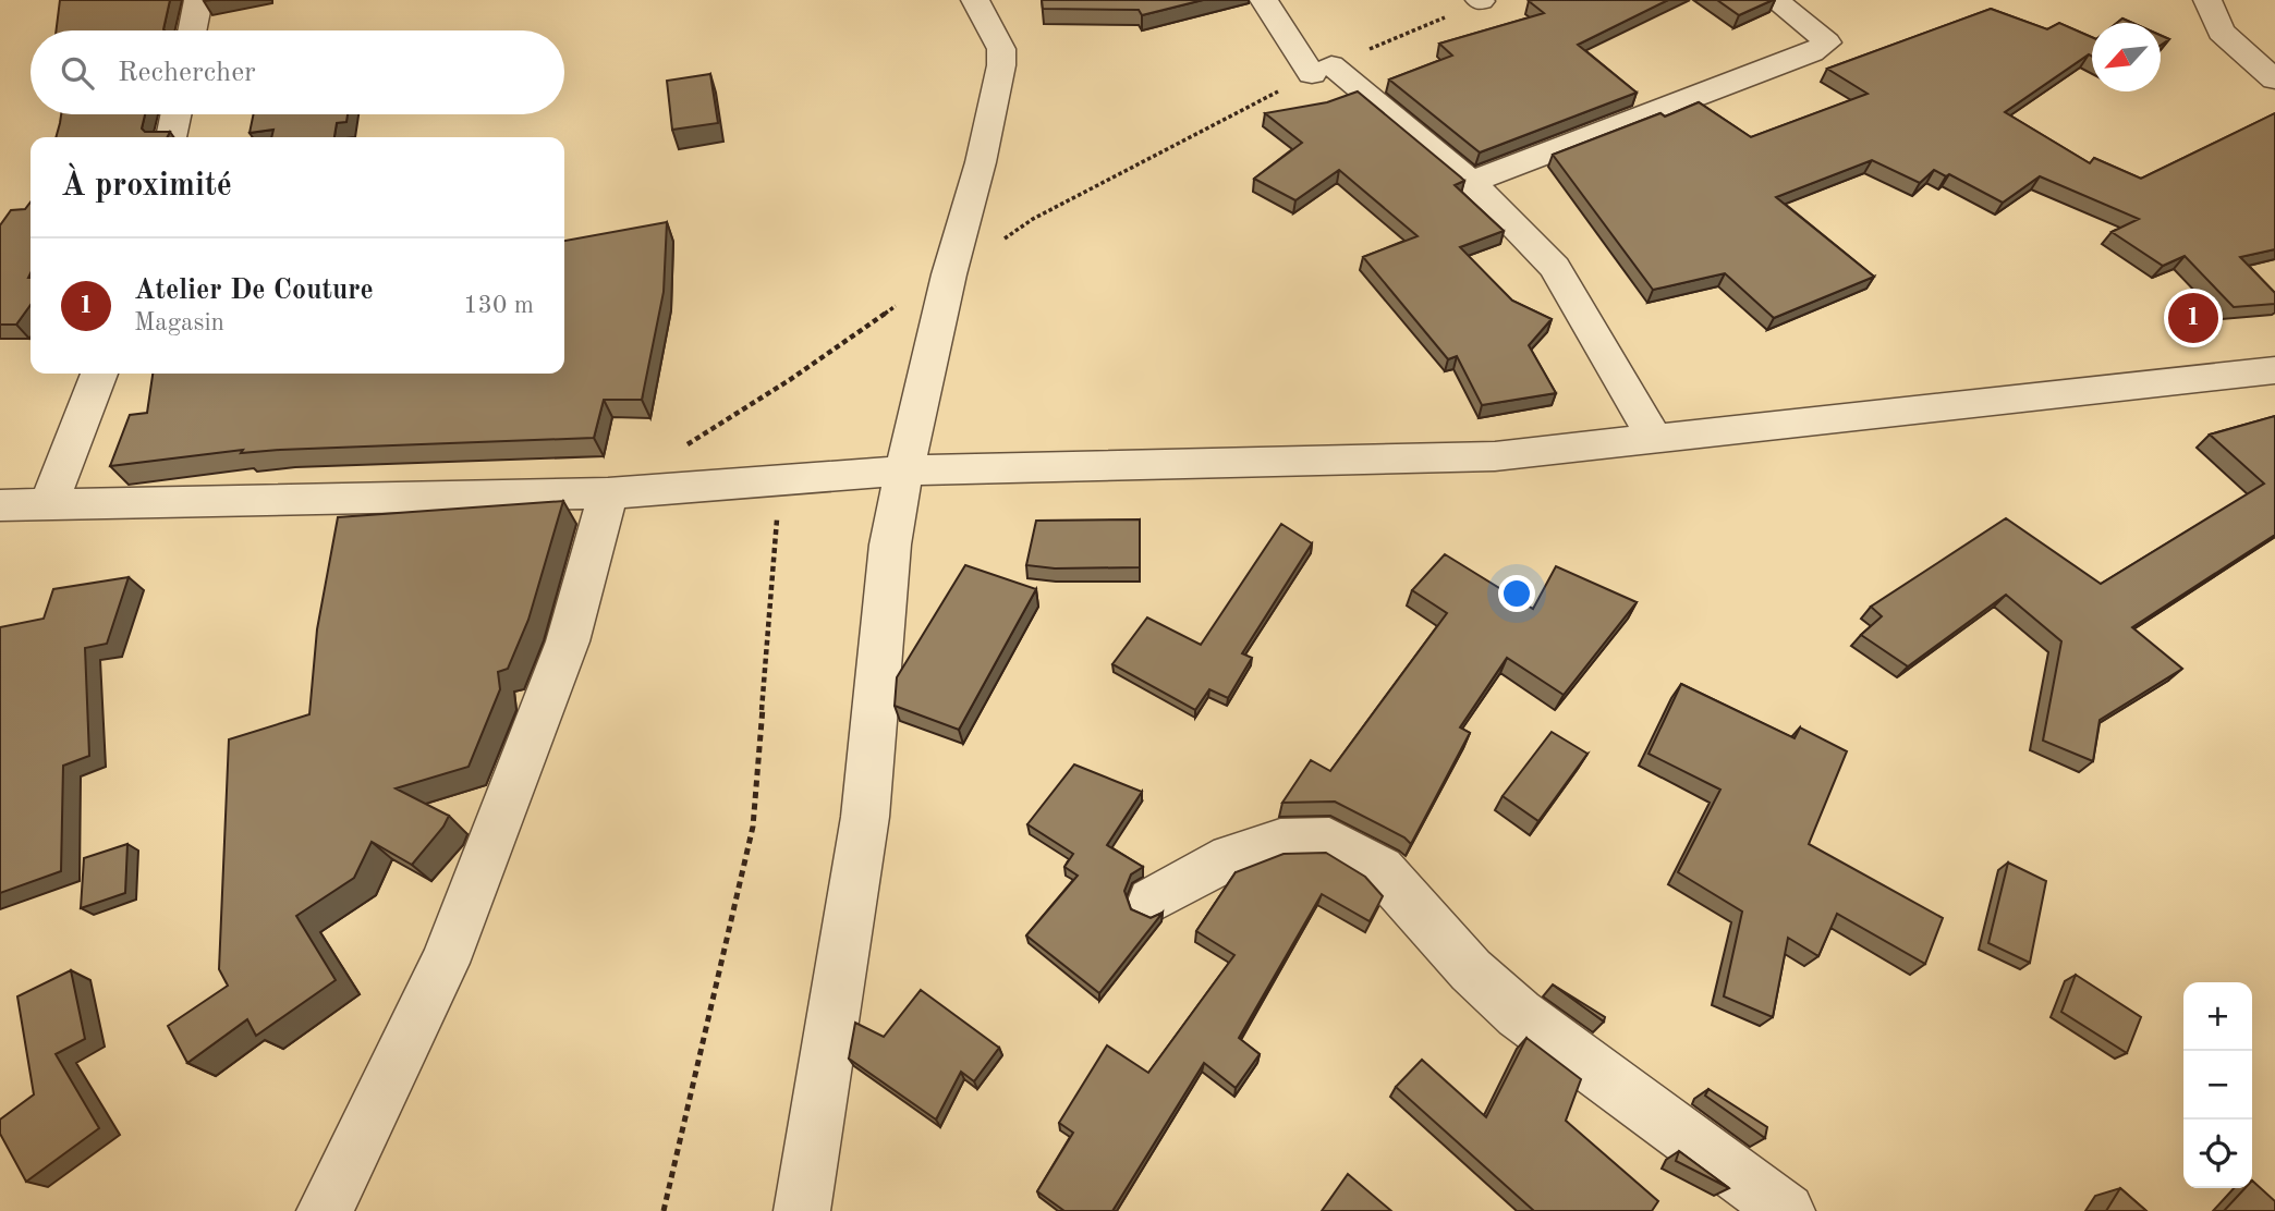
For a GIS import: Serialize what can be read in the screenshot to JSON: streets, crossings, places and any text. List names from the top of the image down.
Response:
{
  "north": "bottom left",
  "page": {
    "search": "Rechercher",
    "heading": "À proximité",
    "list": [
      {
        "mark": "1",
        "name": "Atelier De Couture",
        "note": "Magasin",
        "value": "130 m"
      }
    ],
    "pins": "1",
    "map_buttons": ["+", "−"]
  }
}
